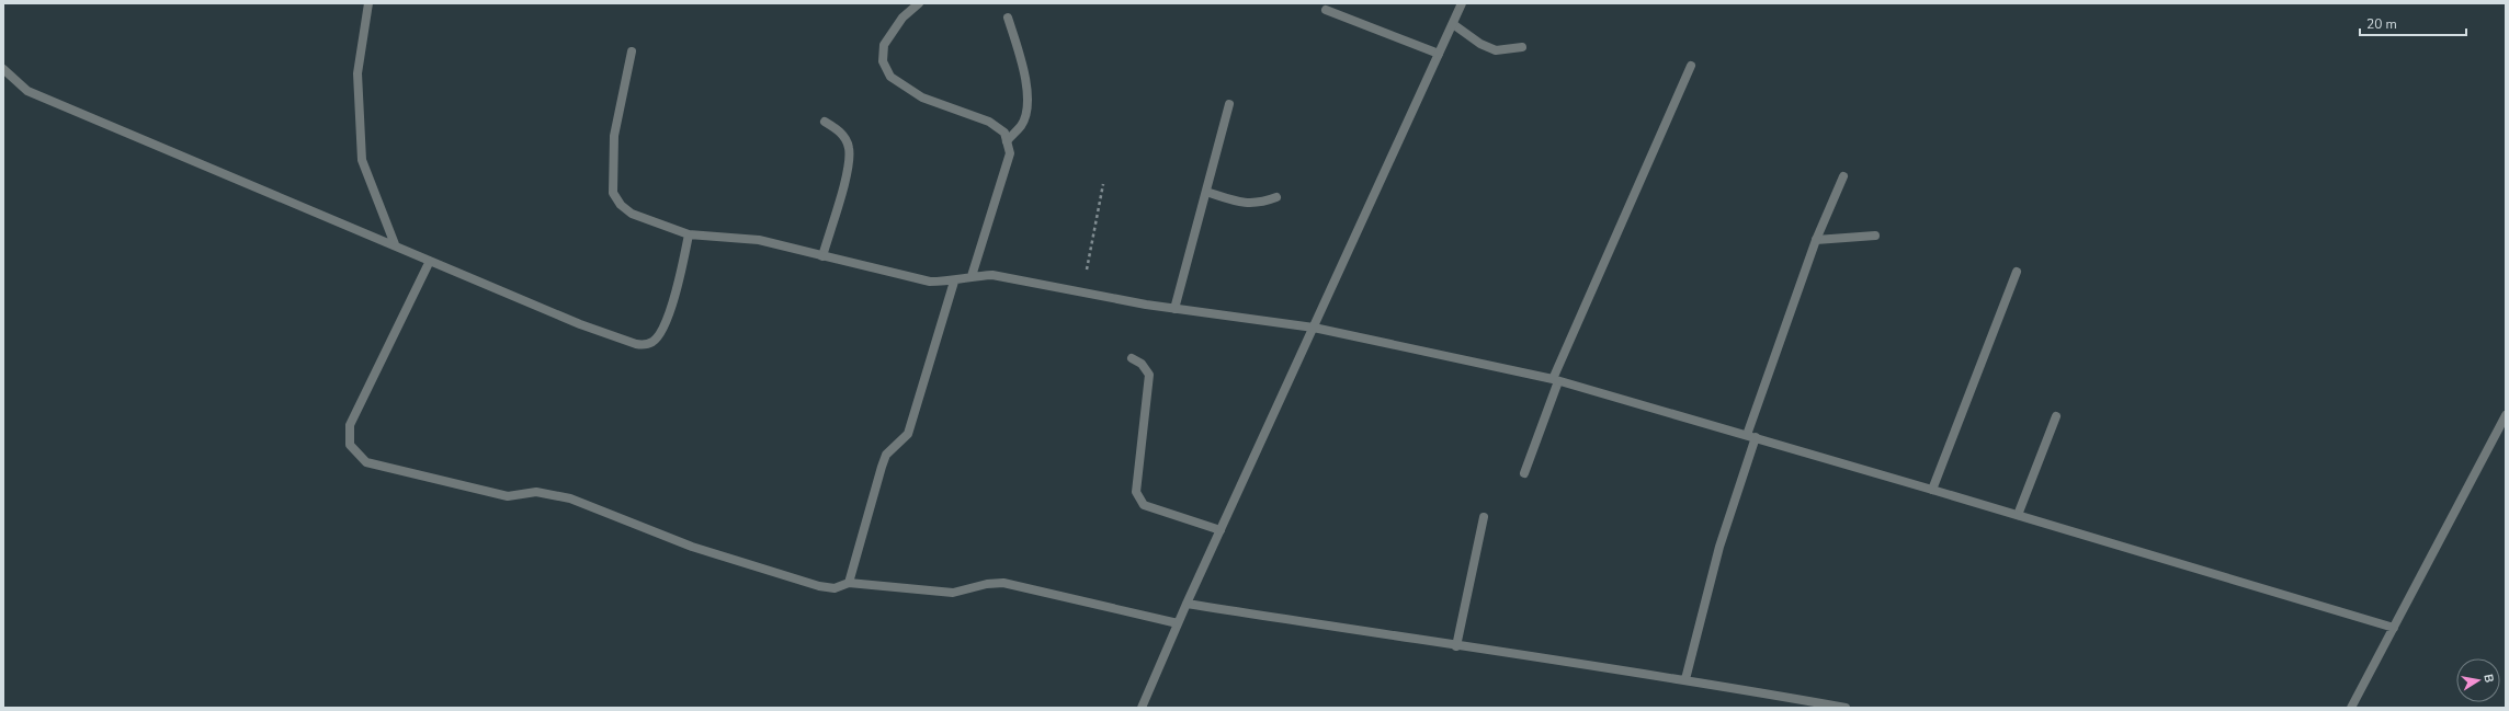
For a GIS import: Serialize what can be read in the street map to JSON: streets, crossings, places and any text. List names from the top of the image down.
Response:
{
  "scale_bar": "20 m",
  "north": "right"
}
